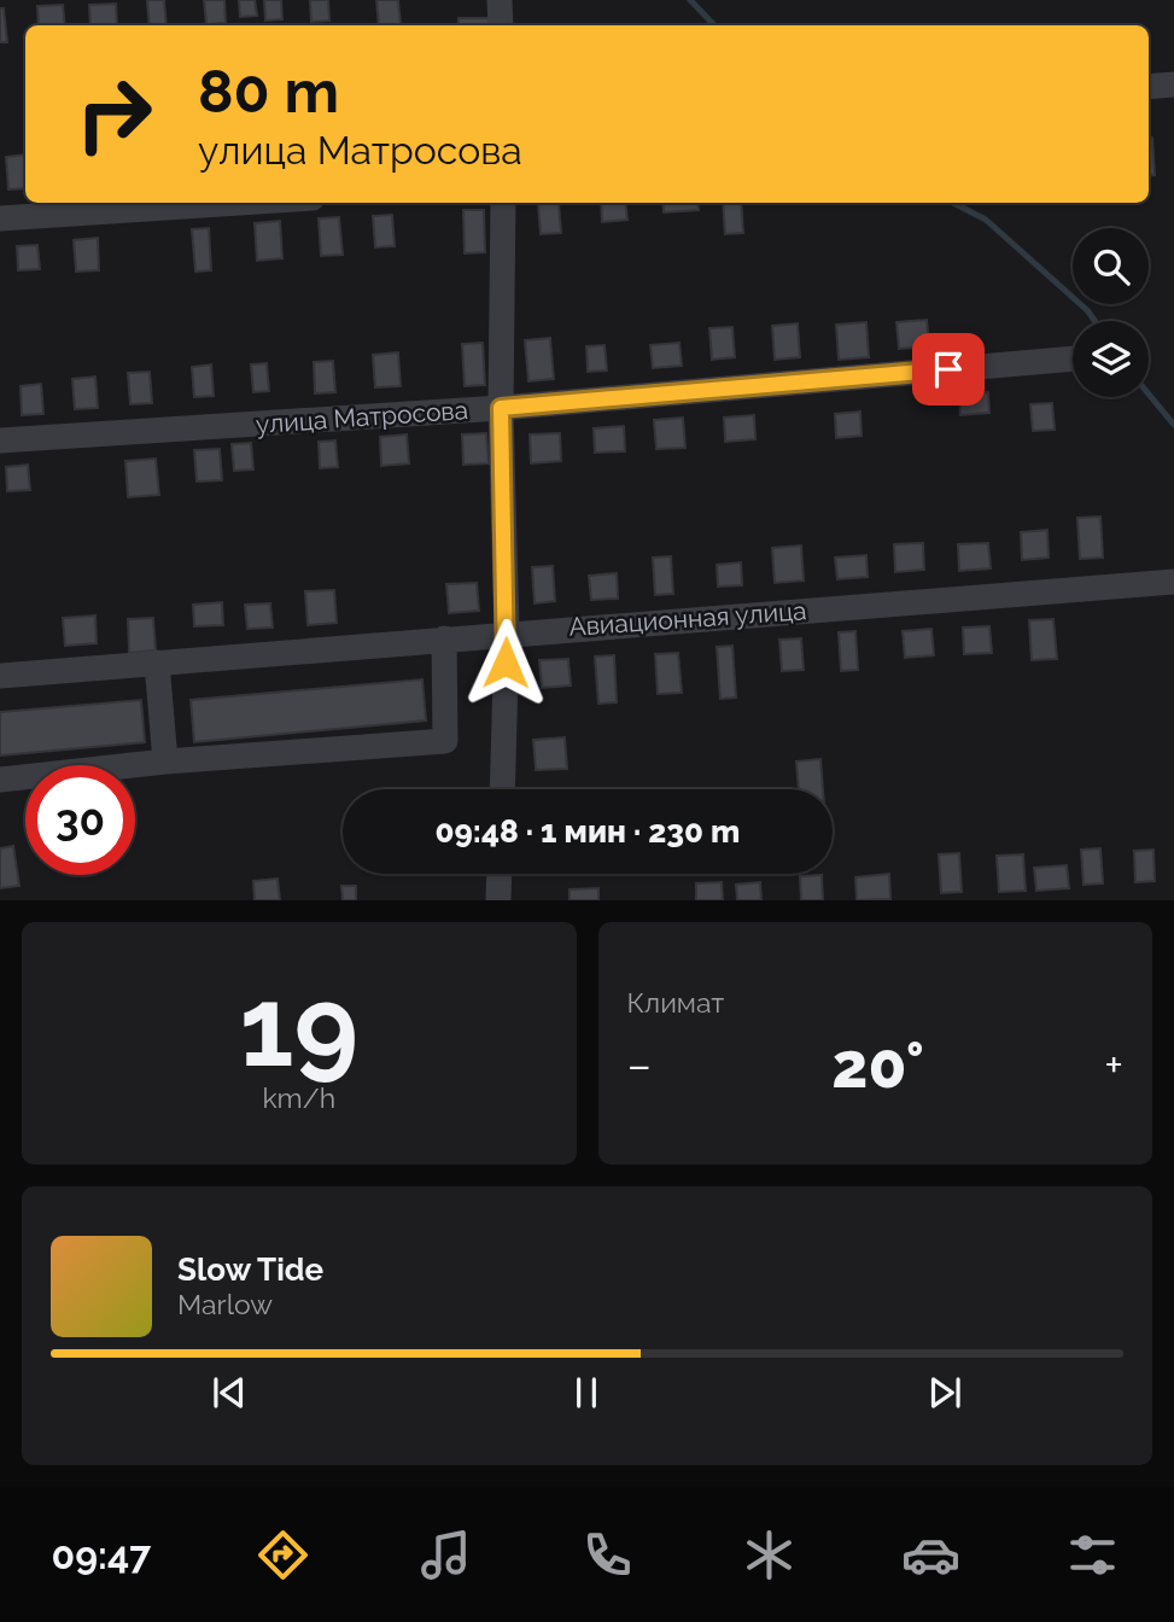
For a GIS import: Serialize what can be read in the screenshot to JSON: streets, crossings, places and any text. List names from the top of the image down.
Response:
{
  "streets": {
    "street": ["улица Матросова", "Авиационная улица"]
  },
  "page": {
    "turn": ["80 m", "улица Матросова"],
    "limit": "30",
    "trip": "09:48 · 1 мин · 230 m",
    "tile": [
      ["19", "km/h"],
      "Климат"
    ],
    "heat": ["−", "20°", "+"],
    "song": ["Slow Tide", "Marlow"],
    "tabs": "09:47"
  }
}
